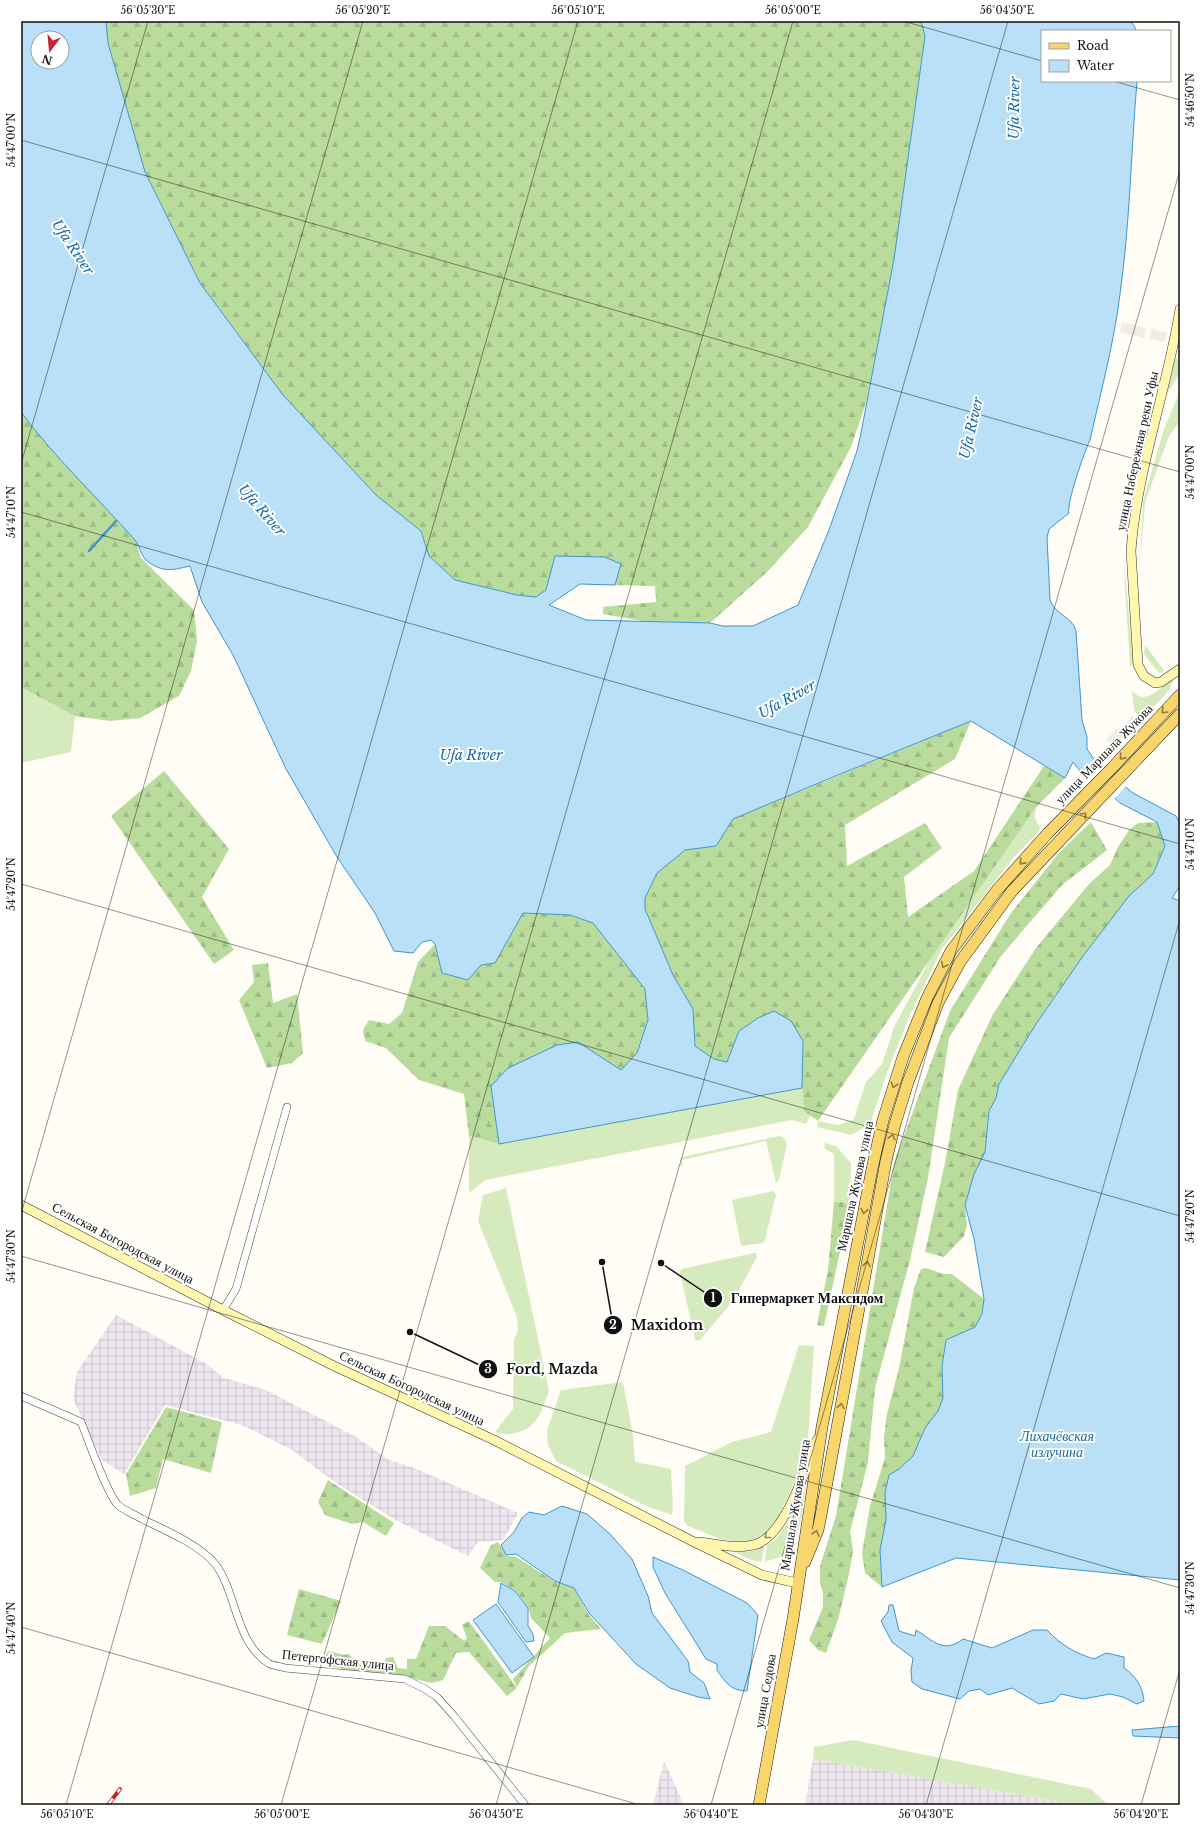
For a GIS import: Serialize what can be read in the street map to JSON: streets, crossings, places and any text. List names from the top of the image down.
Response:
{
  "streets": {
    "main road": [
      "улица Набережная реки Уфы",
      "улица Маршала Жукова",
      "Маршала Жукова улица",
      "Сельская Богородская улица",
      "улица Седова"
    ],
    "street": ["Петергофская улица"]
  },
  "crossings": [
    ["улица Маршала Жукова", "Маршала Жукова улица"],
    ["Маршала Жукова улица", "Сельская Богородская улица"],
    ["Маршала Жукова улица", "улица Седова"],
    ["Сельская Богородская улица", "улица Седова"]
  ],
  "water": ["Ufa River", "Лихачёвская излучина"],
  "places": ["Maxidom", "Гипермаркет Максидом", "Ford, Mazda"],
  "legend": ["Road", "Water"],
  "north": "bottom",
  "coordinates": [
    "56°05'30\"E",
    "56°05'20\"E",
    "56°05'10\"E",
    "56°05'00\"E",
    "56°04'50\"E",
    "54°46'50\"N",
    "54°47'00\"N",
    "54°47'10\"N",
    "54°47'20\"N",
    "54°47'30\"N",
    "54°47'40\"N",
    "56°04'40\"E",
    "56°04'30\"E",
    "56°04'20\"E"
  ]
}
